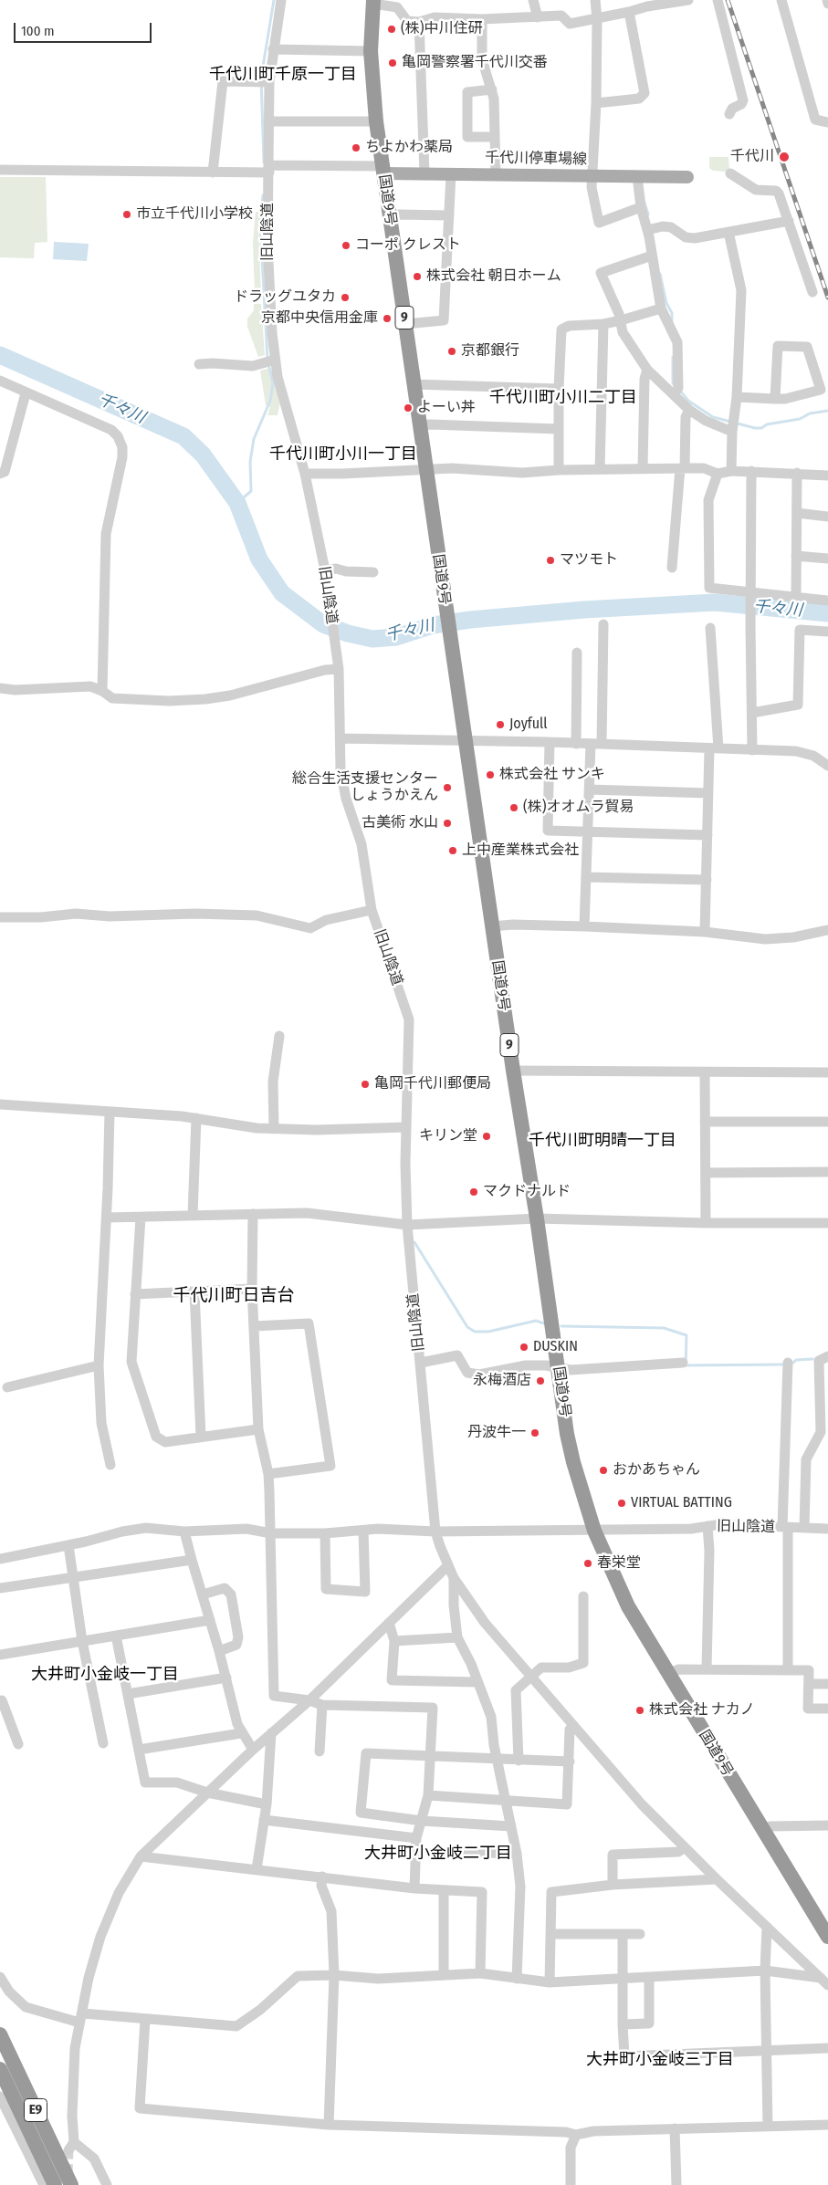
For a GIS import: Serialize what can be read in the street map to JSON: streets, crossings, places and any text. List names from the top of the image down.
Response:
{
  "streets": {
    "highway": ["国道9号", "9", "E9"],
    "main road": ["千代川停車場線"],
    "street": ["旧山陰道"]
  },
  "crossings": [
    ["千代川停車場線", "国道9号"],
    ["国道9号", "旧山陰道"]
  ],
  "districts": [
    "千代川町千原一丁目",
    "千代川町小川二丁目",
    "千代川町小川一丁目",
    "千代川町明晴一丁目",
    "千代川町日吉台",
    "大井町小金岐一丁目",
    "大井町小金岐二丁目",
    "大井町小金岐三丁目"
  ],
  "water": ["千々川"],
  "places": [
    "(株)中川住研",
    "亀岡警察署千代川交番",
    "ちよかわ薬局",
    "千代川",
    "市立千代川小学校",
    "コーポ クレスト",
    "株式会社 朝日ホーム",
    "ドラッグユタカ",
    "京都中央信用金庫",
    "京都銀行",
    "よーい丼",
    "マツモト",
    "Joyfull",
    "株式会社 サンキ",
    "総合生活支援センター しょうかえん",
    "(株)オオムラ貿易",
    "古美術 水山",
    "上中産業株式会社",
    "亀岡千代川郵便局",
    "キリン堂",
    "マクドナルド",
    "DUSKIN",
    "永梅酒店",
    "丹波牛一",
    "おかあちゃん",
    "VIRTUAL BATTING",
    "春栄堂",
    "株式会社 ナカノ"
  ],
  "scale_bar": "100 m"
}
